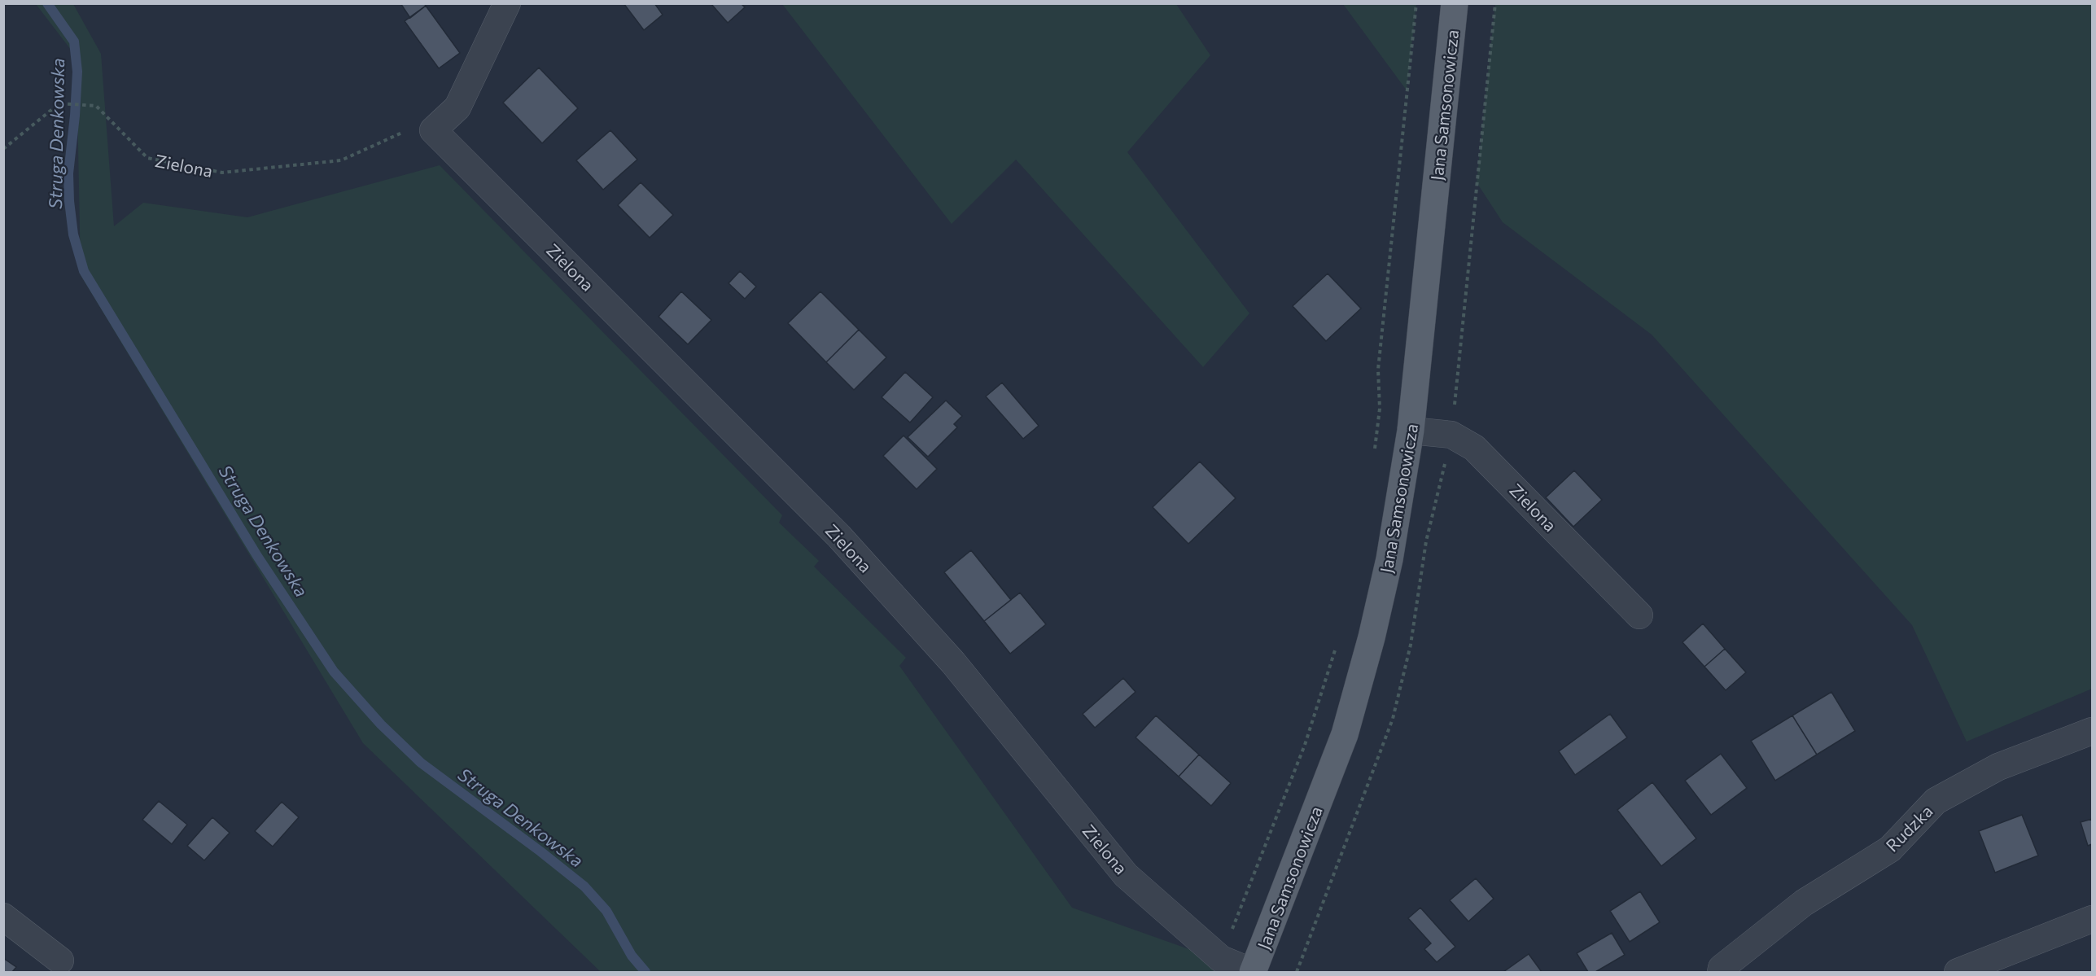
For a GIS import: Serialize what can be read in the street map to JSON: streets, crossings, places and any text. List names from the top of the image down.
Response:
{
  "streets": {
    "main road": ["Jana Samsonowicza"],
    "street": ["Zielona", "Rudzka"]
  },
  "crossings": [
    ["Jana Samsonowicza", "Zielona"]
  ],
  "water": ["Struga Denkowska"]
}
